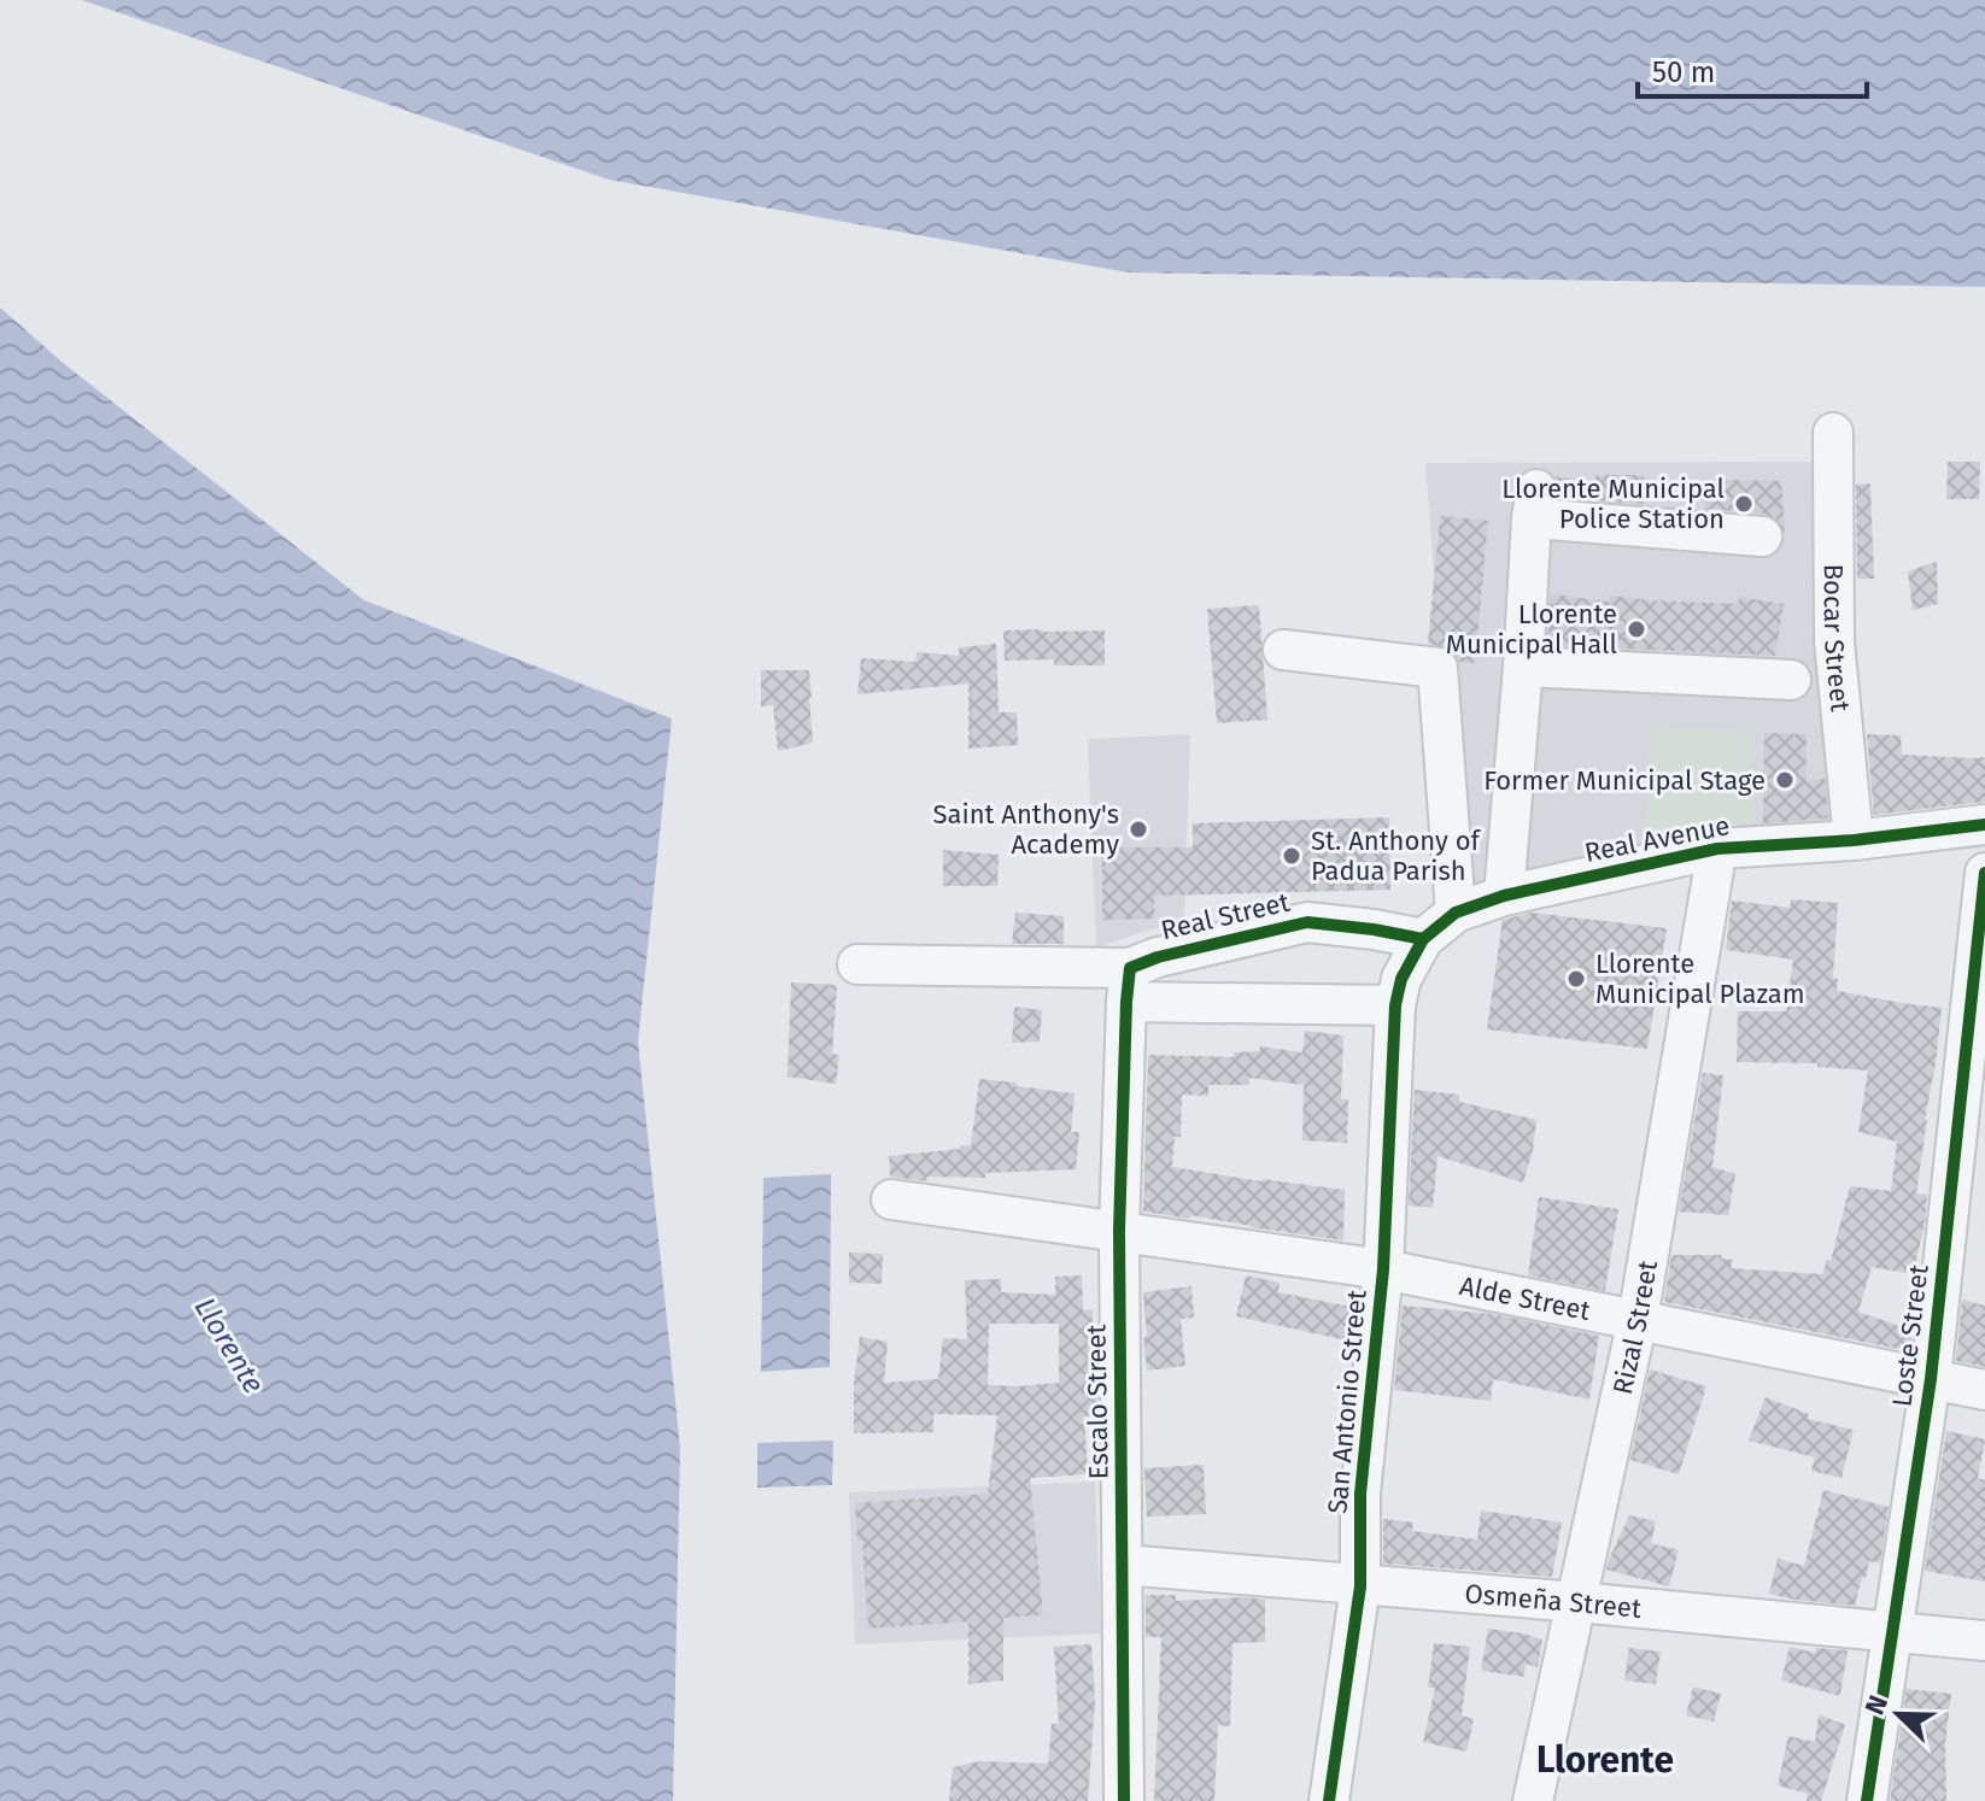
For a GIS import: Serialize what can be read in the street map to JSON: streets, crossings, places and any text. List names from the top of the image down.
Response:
{
  "streets": {
    "street": [
      "Bocar Street",
      "Real Avenue",
      "Real Street",
      "Alde Street",
      "Rizal Street",
      "Loste Street",
      "Escalo Street",
      "San Antonio Street",
      "Osmeña Street"
    ]
  },
  "crossings": [
    ["Bocar Street", "Real Avenue"],
    ["Real Avenue", "Real Street"],
    ["Real Avenue", "Rizal Street"],
    ["Real Avenue", "San Antonio Street"],
    ["Real Street", "Escalo Street"],
    ["Alde Street", "Rizal Street"],
    ["Alde Street", "Loste Street"],
    ["Alde Street", "Escalo Street"],
    ["Alde Street", "San Antonio Street"],
    ["Rizal Street", "Osmeña Street"],
    ["Loste Street", "Osmeña Street"],
    ["Escalo Street", "Osmeña Street"],
    ["San Antonio Street", "Osmeña Street"]
  ],
  "districts": ["Llorente"],
  "water": ["Llorente"],
  "places": [
    "Llorente Municipal Police Station",
    "Llorente Municipal Hall",
    "Former Municipal Stage",
    "Saint Anthony's Academy",
    "St. Anthony of Padua Parish",
    "Llorente Municipal Plazam"
  ],
  "scale_bar": "50 m",
  "north": "top left"
}
